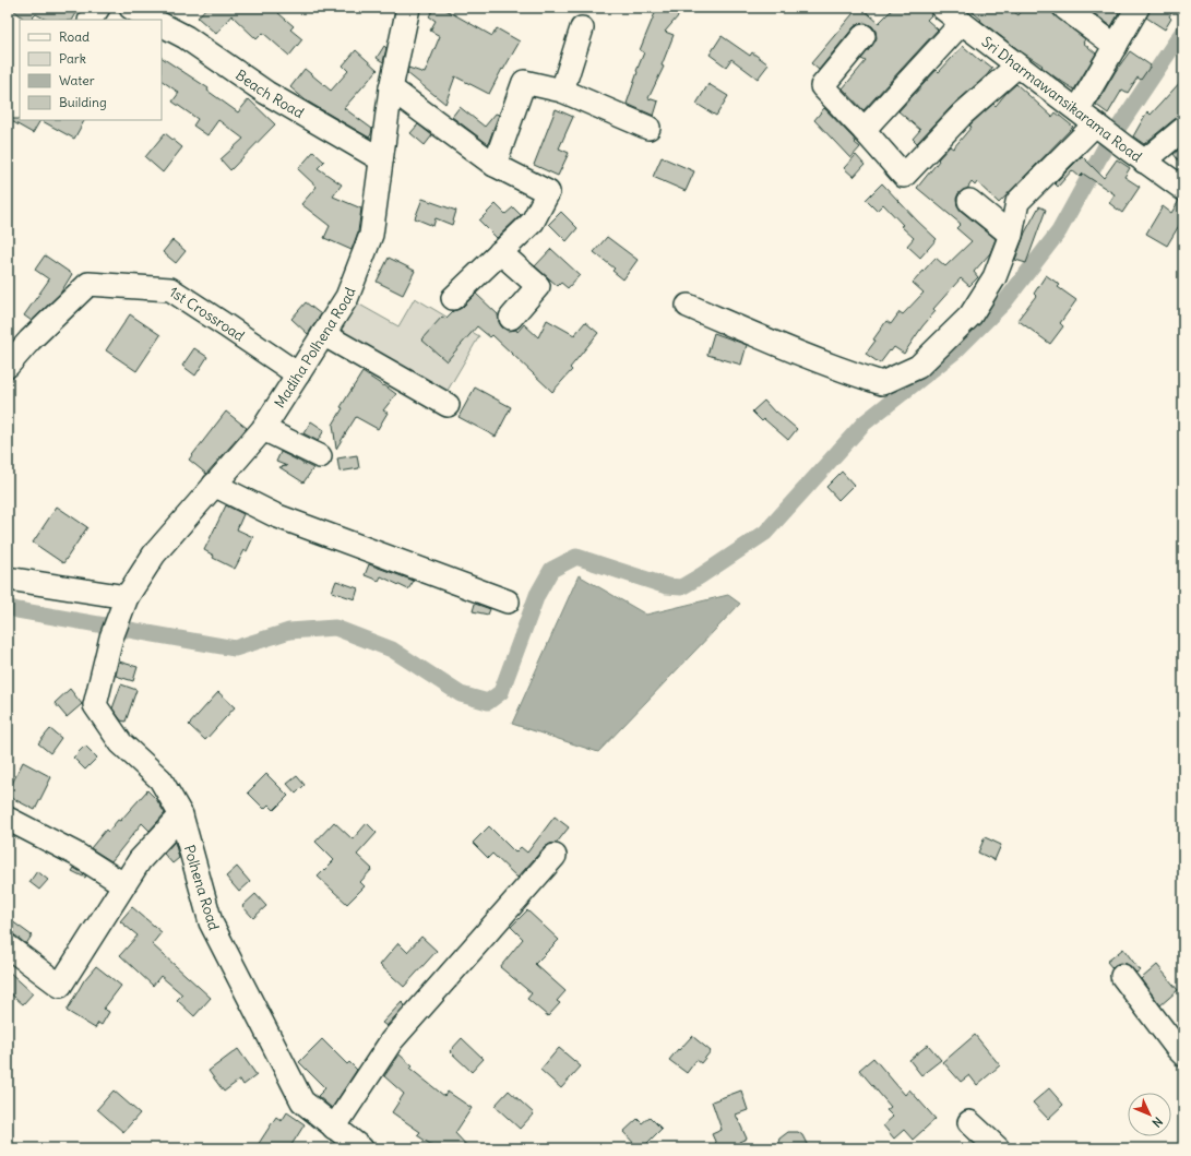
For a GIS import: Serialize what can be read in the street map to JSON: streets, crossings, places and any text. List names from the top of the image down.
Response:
{
  "streets": {
    "street": [
      "Beach Road",
      "Sri Dharmawansikarama Road",
      "1st Crossroad",
      "Madiha Polhena Road",
      "Polhena Road"
    ]
  },
  "crossings": [
    ["Beach Road", "Madiha Polhena Road"],
    ["1st Crossroad", "Madiha Polhena Road"],
    ["Madiha Polhena Road", "Polhena Road"]
  ],
  "legend": [
    "Road",
    "Park",
    "Water",
    "Building"
  ],
  "north": "bottom right"
}
